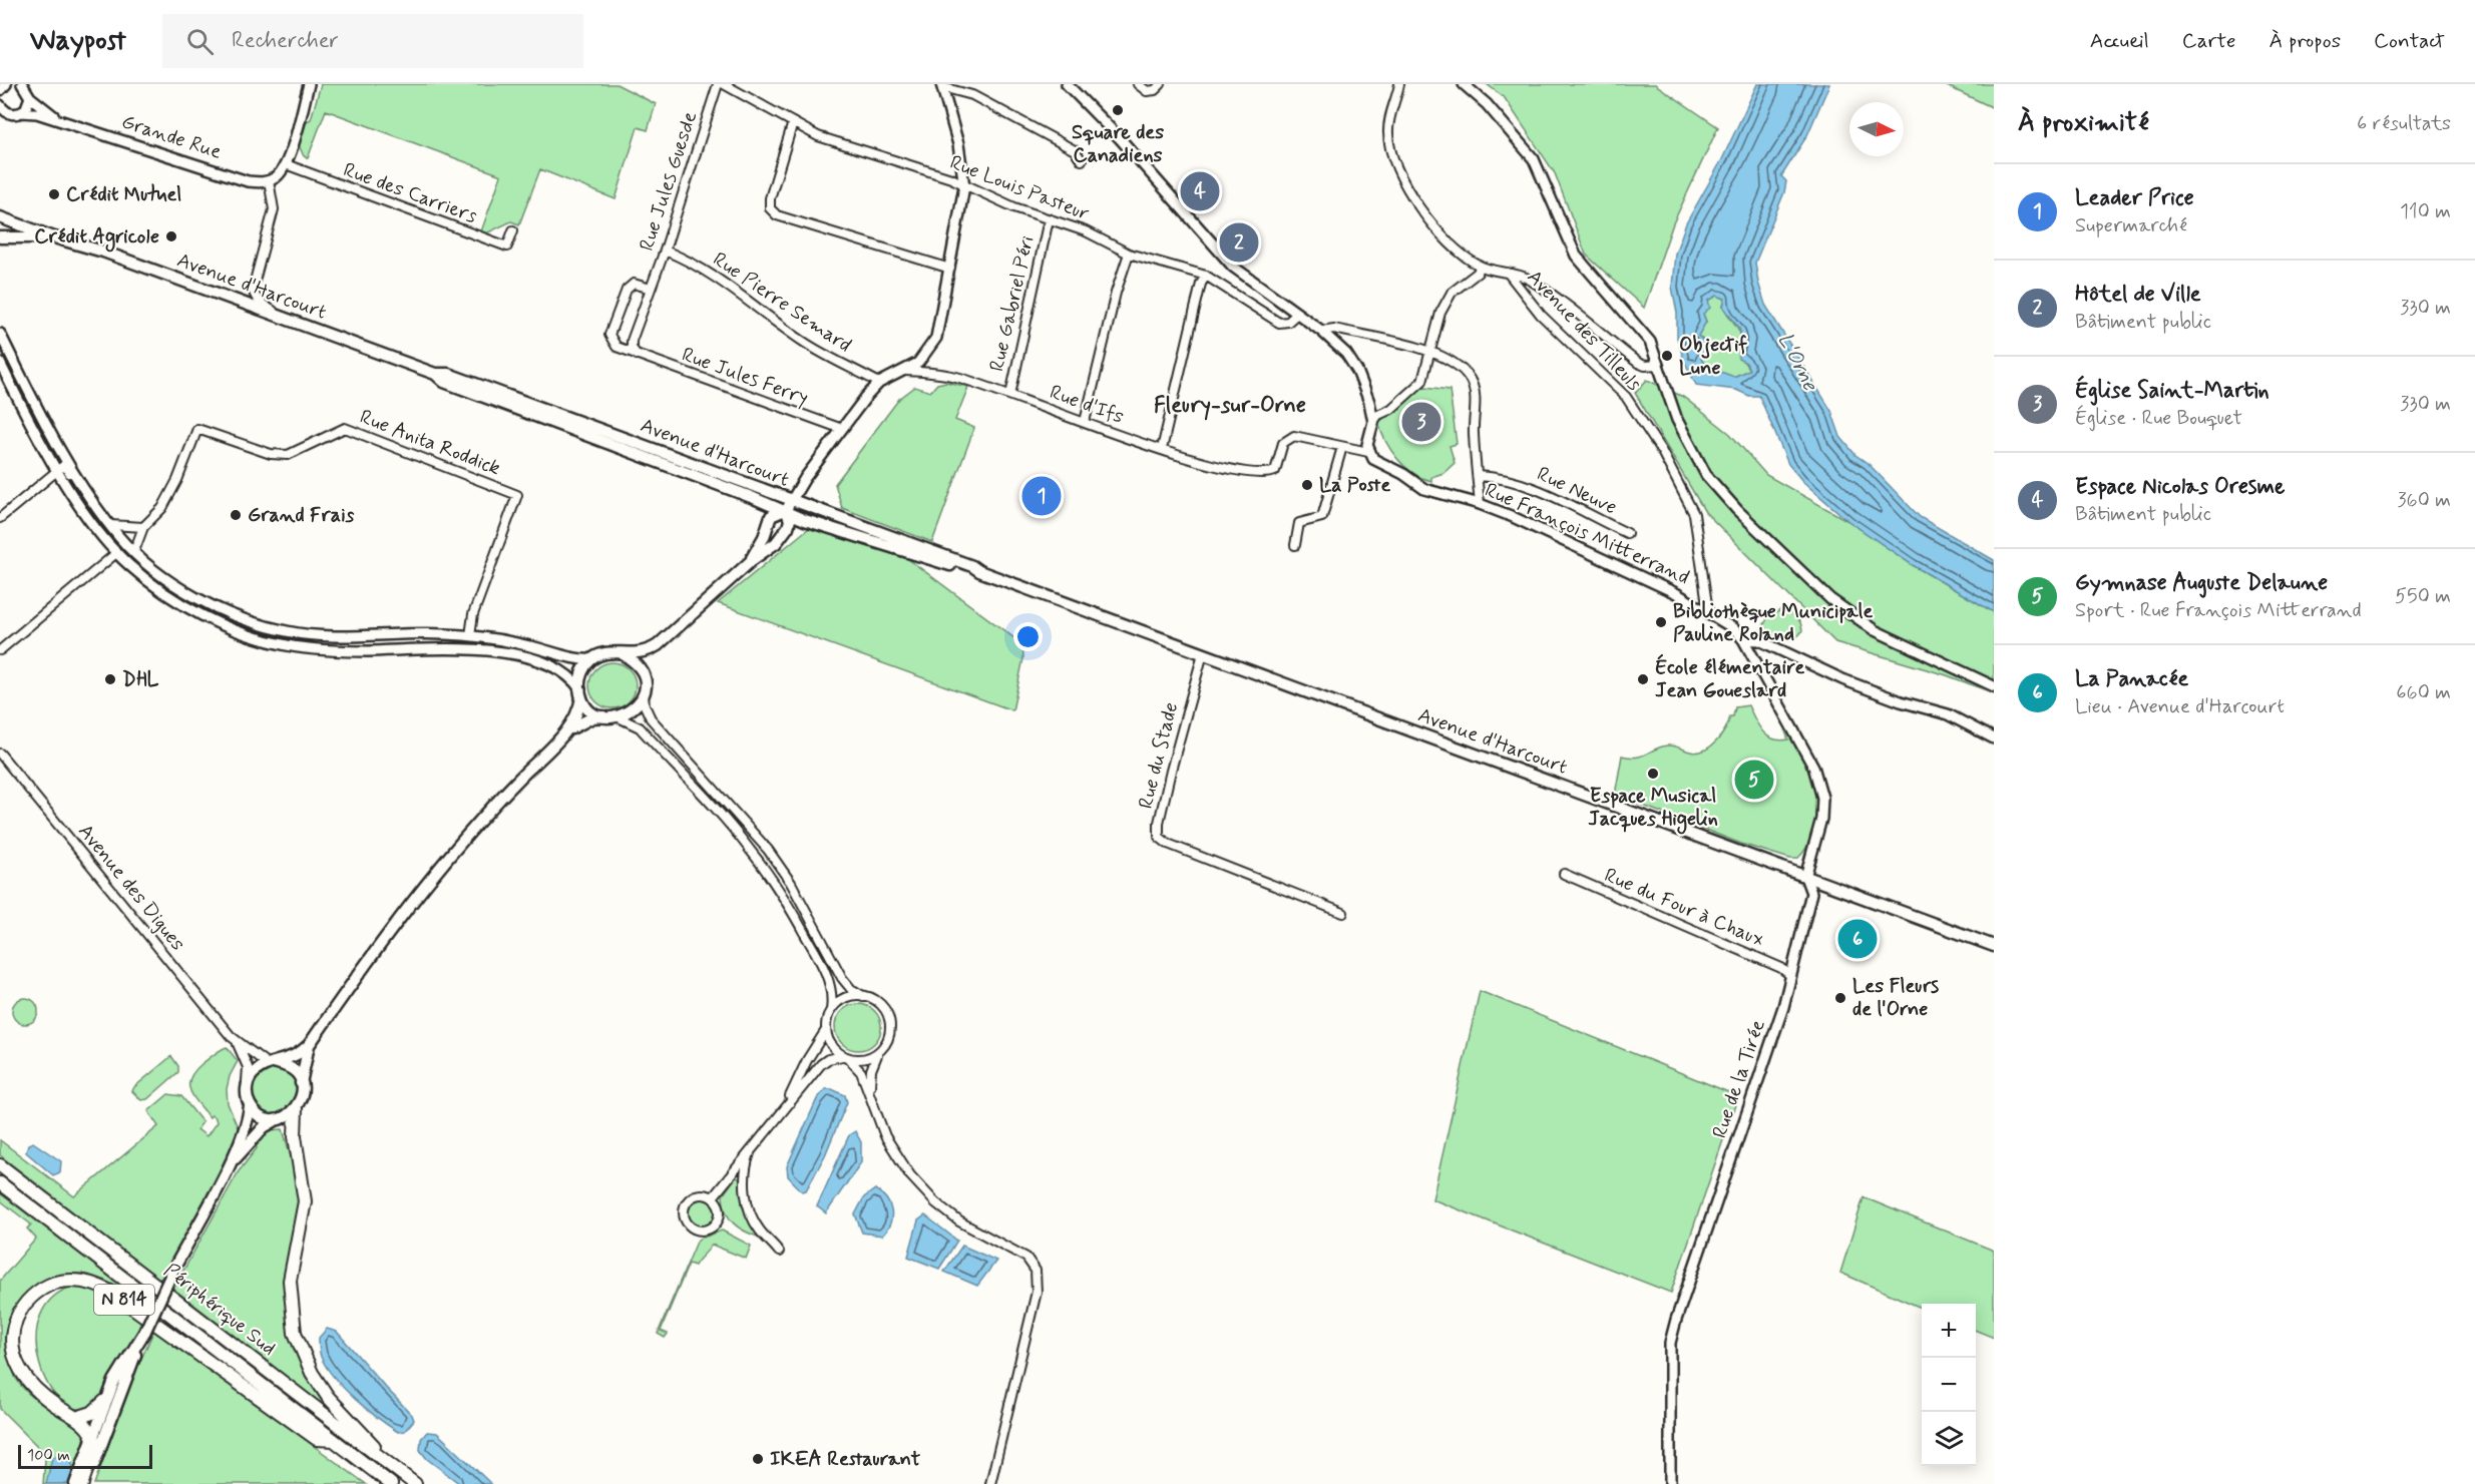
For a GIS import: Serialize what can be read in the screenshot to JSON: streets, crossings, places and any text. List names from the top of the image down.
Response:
{
  "streets": {
    "highway": ["N 814", "Périphérique Sud"],
    "main road": ["Avenue d'Harcourt"],
    "street": [
      "Grande Rue",
      "Rue Jules Guesde",
      "Rue Louis Pasteur",
      "Rue des Carriers",
      "Rue Pierre Semard",
      "Rue Gabriel Péri",
      "Avenue des Tilleuls",
      "Rue Jules Ferry",
      "Rue d'Ifs",
      "Rue Anita Roddick",
      "Rue Neuve",
      "Rue François Mitterrand",
      "Rue du Stade",
      "Avenue des Digues",
      "Rue du Four à Chaux",
      "Rue de la Tirée"
    ]
  },
  "crossings": [
    ["Rue Jules Guesde", "Rue Pierre Semard"],
    ["Rue Jules Guesde", "Rue Jules Ferry"],
    ["Rue Louis Pasteur", "Rue Gabriel Péri"],
    ["Avenue d'Harcourt", "Rue François Mitterrand"],
    ["Avenue d'Harcourt", "Rue du Stade"],
    ["Avenue d'Harcourt", "Rue de la Tirée"],
    ["Rue Gabriel Péri", "Rue d'Ifs"],
    ["Avenue des Tilleuls", "Rue François Mitterrand"],
    ["Rue François Mitterrand", "Rue de la Tirée"],
    ["Rue du Four à Chaux", "Rue de la Tirée"],
    ["N 814", "Périphérique Sud"]
  ],
  "districts": ["Fleury-sur-Orne"],
  "water": ["L'Orne"],
  "places": [
    "Square des Canadiens",
    "Crédit Mutuel",
    "Crédit Agricole",
    "Objectif Lune",
    "La Poste",
    "Grand Frais",
    "Bibliothèque Municipale Pauline Roland",
    "DHL",
    "École élémentaire Jean Goueslard",
    "Espace Musical Jacques Higelin",
    "Les Fleurs de l'Orne",
    "IKEA Restaurant"
  ],
  "scale_bar": "100 m",
  "north": "right",
  "page": {
    "header": "Waypost",
    "search": "Rechercher",
    "nav": [
      "Accueil",
      "Carte",
      "À propos",
      "Contact"
    ],
    "heading": ["À proximité", "6 résultats"],
    "list": [
      {
        "mark": "1",
        "name": "Leader Price",
        "note": "Supermarché",
        "value": "110 m"
      },
      {
        "mark": "2",
        "name": "Hôtel de Ville",
        "note": "Bâtiment public",
        "value": "330 m"
      },
      {
        "mark": "3",
        "name": "Église Saint-Martin",
        "note": "Église · Rue Bouquet",
        "value": "330 m"
      },
      {
        "mark": "4",
        "name": "Espace Nicolas Oresme",
        "note": "Bâtiment public",
        "value": "360 m"
      },
      {
        "mark": "5",
        "name": "Gymnase Auguste Delaune",
        "note": "Sport · Rue François Mitterrand",
        "value": "550 m"
      },
      {
        "mark": "6",
        "name": "La Panacée",
        "note": "Lieu · Avenue d'Harcourt",
        "value": "660 m"
      }
    ],
    "pins": [
      "4",
      "2",
      "3",
      "1",
      "5",
      "6"
    ],
    "map_buttons": ["+", "−"],
    "scale": "100 m"
  }
}
